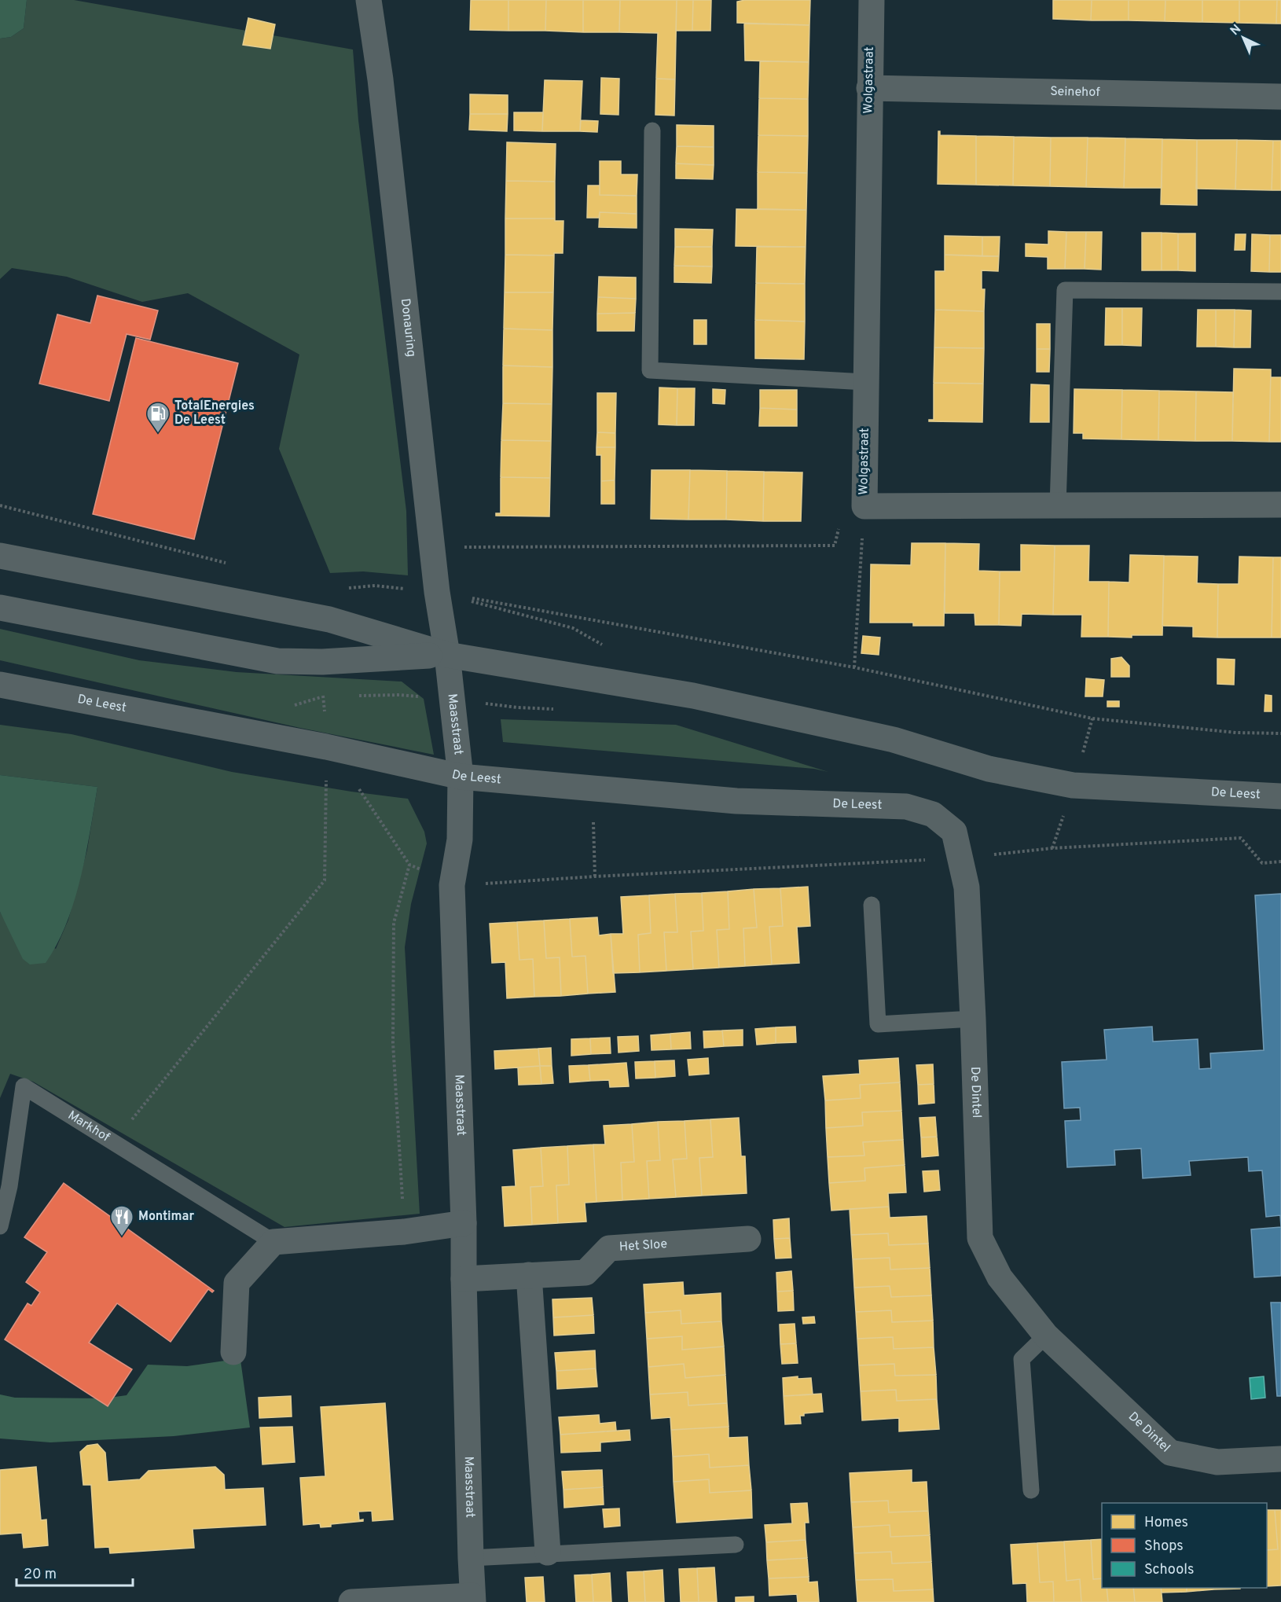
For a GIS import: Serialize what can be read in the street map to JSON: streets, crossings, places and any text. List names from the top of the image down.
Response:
{
  "streets": {
    "street": [
      "Wolgastraat",
      "Seinehof",
      "Donauring",
      "De Leest",
      "Maasstraat",
      "De Dintel",
      "Het Sloe"
    ],
    "lane": ["Markhof"]
  },
  "crossings": [
    ["Wolgastraat", "Seinehof"],
    ["Donauring", "De Leest"],
    ["Donauring", "Maasstraat"],
    ["De Leest", "Maasstraat"],
    ["De Leest", "De Dintel"],
    ["Maasstraat", "Het Sloe"]
  ],
  "places": {
    "fuel station": ["TotalEnergies De Leest"],
    "restaurant": ["Montimar"]
  },
  "legend": ["Homes", "Shops", "Schools"],
  "scale_bar": "20 m",
  "north": "top left"
}
